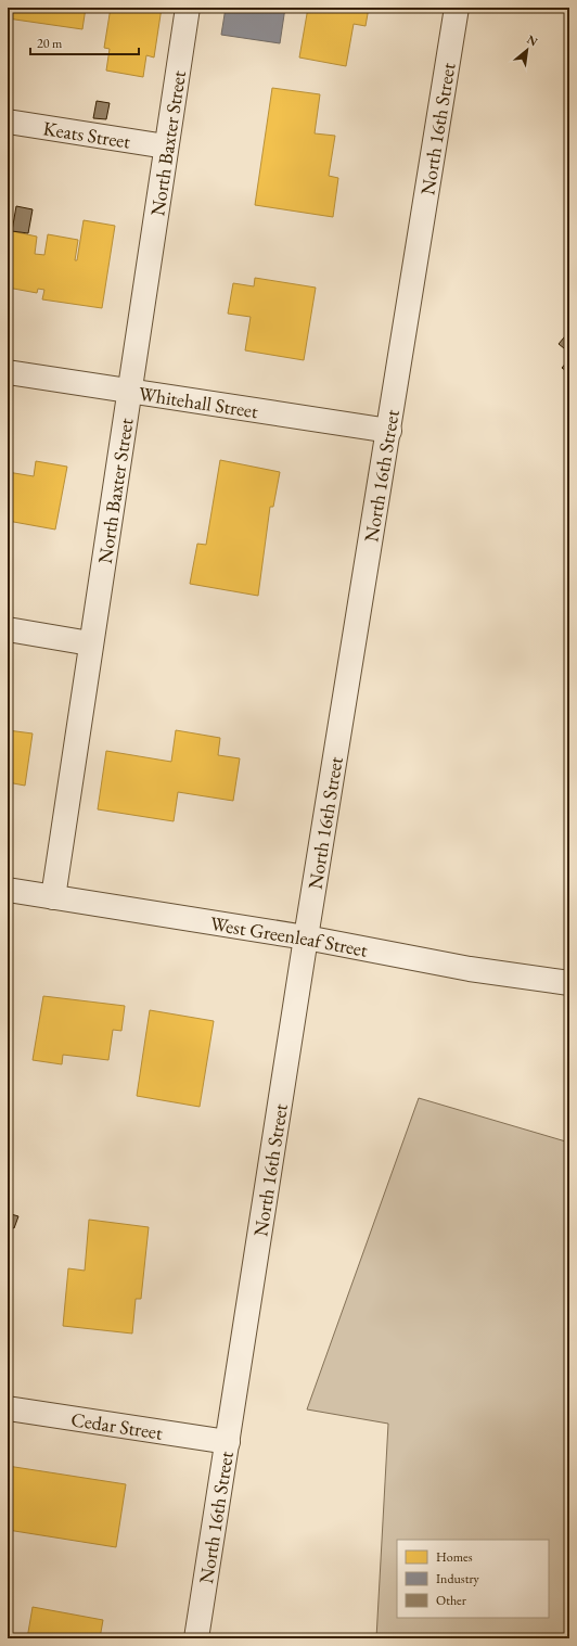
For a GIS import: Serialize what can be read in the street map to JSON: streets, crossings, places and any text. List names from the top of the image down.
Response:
{
  "streets": {
    "street": [
      "North 16th Street",
      "Keats Street",
      "North Baxter Street",
      "Whitehall Street",
      "West Greenleaf Street",
      "Cedar Street"
    ]
  },
  "crossings": [
    ["North 16th Street", "Whitehall Street"],
    ["North 16th Street", "West Greenleaf Street"],
    ["North 16th Street", "Cedar Street"],
    ["Keats Street", "North Baxter Street"],
    ["North Baxter Street", "Whitehall Street"],
    ["North Baxter Street", "West Greenleaf Street"]
  ],
  "legend": ["Homes", "Industry", "Other"],
  "scale_bar": "20 m",
  "north": "top right"
}
